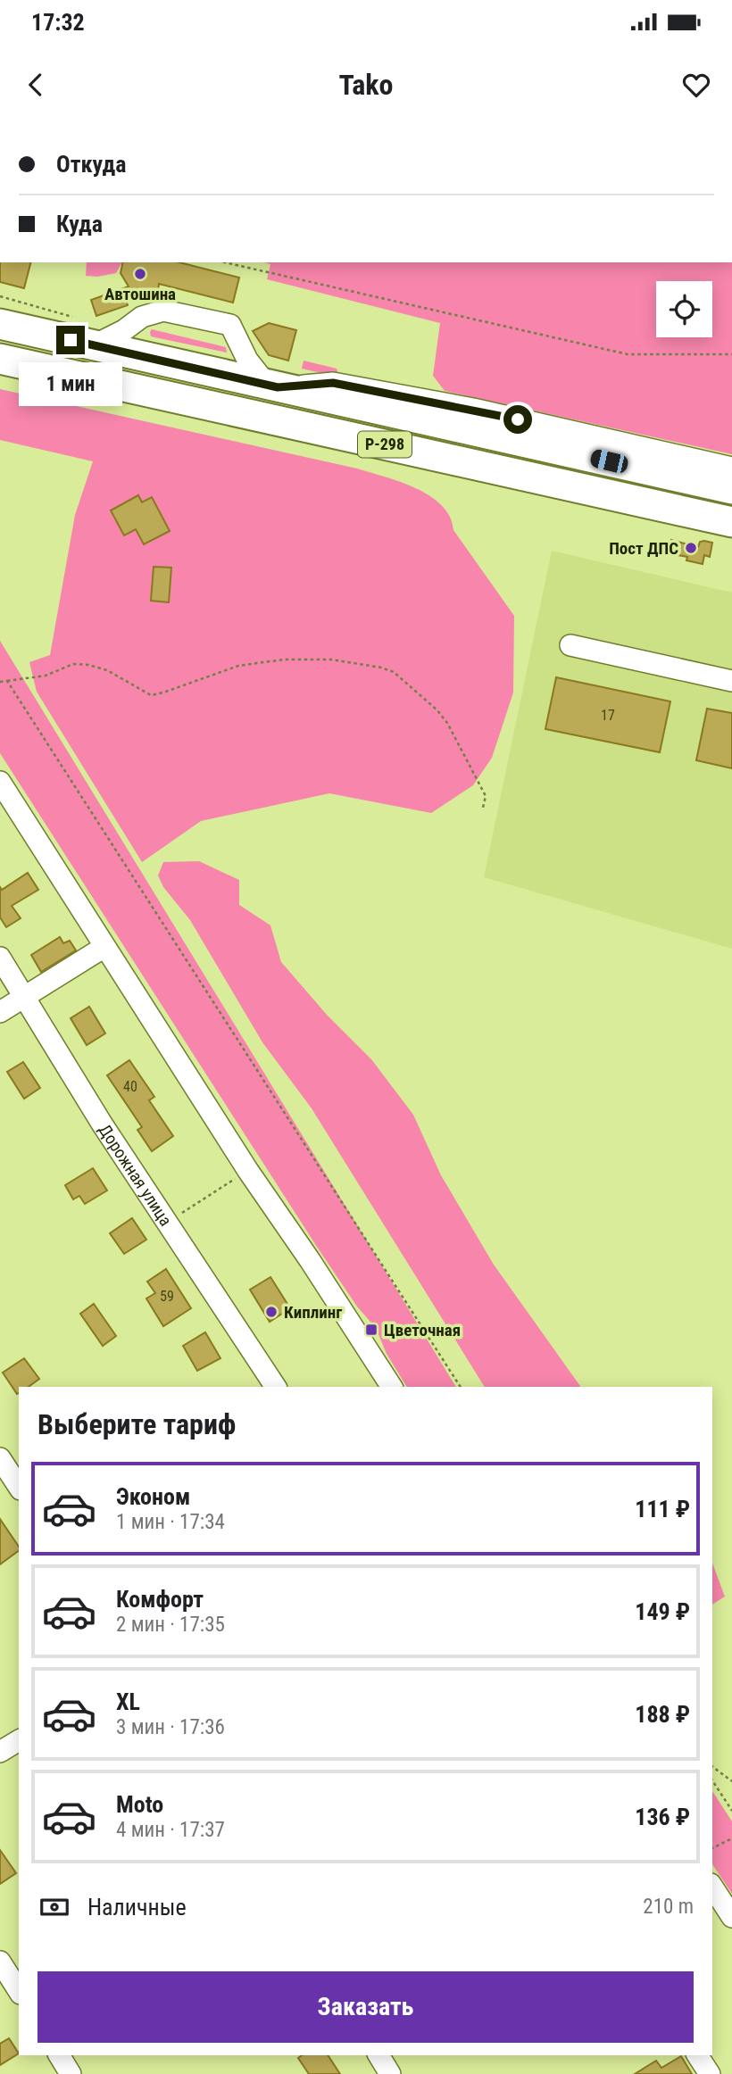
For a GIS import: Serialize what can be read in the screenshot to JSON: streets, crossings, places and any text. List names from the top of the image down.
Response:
{
  "streets": {
    "highway": ["Р-298"],
    "street": ["Дорожная улица"]
  },
  "places": {
    "other": ["Автошина", "Пост ДПС", "Киплинг"],
    "transit": ["Цветочная"]
  },
  "house_numbers": ["17", "40", "59"],
  "page": {
    "status": "17:32",
    "header": "Tako",
    "banner": ["Откуда", "Куда"],
    "bubble": "1 мин",
    "heading": "Выберите тариф",
    "list": [
      {
        "name": "Эконом",
        "note": "1 мин · 17:34",
        "value": "111 ₽"
      },
      {
        "name": "Комфорт",
        "note": "2 мин · 17:35",
        "value": "149 ₽"
      },
      {
        "name": "XL",
        "note": "3 мин · 17:36",
        "value": "188 ₽"
      },
      {
        "name": "Moto",
        "note": "4 мин · 17:37",
        "value": "136 ₽"
      }
    ],
    "pay": ["Наличные", "210 m"],
    "buttons": "Заказать"
  }
}
